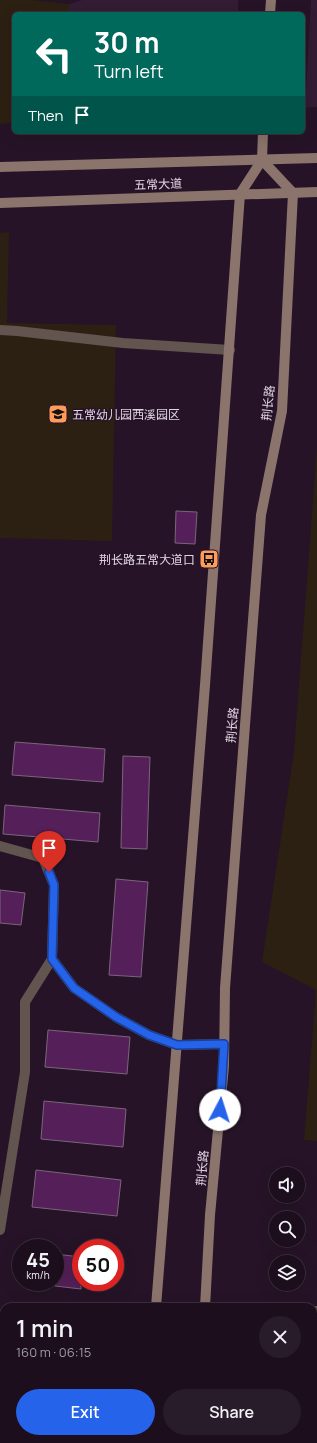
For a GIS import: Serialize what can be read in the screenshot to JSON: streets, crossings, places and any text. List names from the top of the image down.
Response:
{
  "streets": {
    "main road": ["五常大道", "荆长路"]
  },
  "crossings": [
    ["五常大道", "荆长路"]
  ],
  "places": {
    "school or university": ["五常幼儿园西溪园区"],
    "bus stop": ["荆长路五常大道口"]
  },
  "page": {
    "turn": ["30 m", "Turn left"],
    "then": "Then",
    "speed": "45 km/h",
    "limit": "50",
    "heading": ["1 min", "160 m · 06:15"],
    "buttons": ["Exit", "Share"]
  }
}
